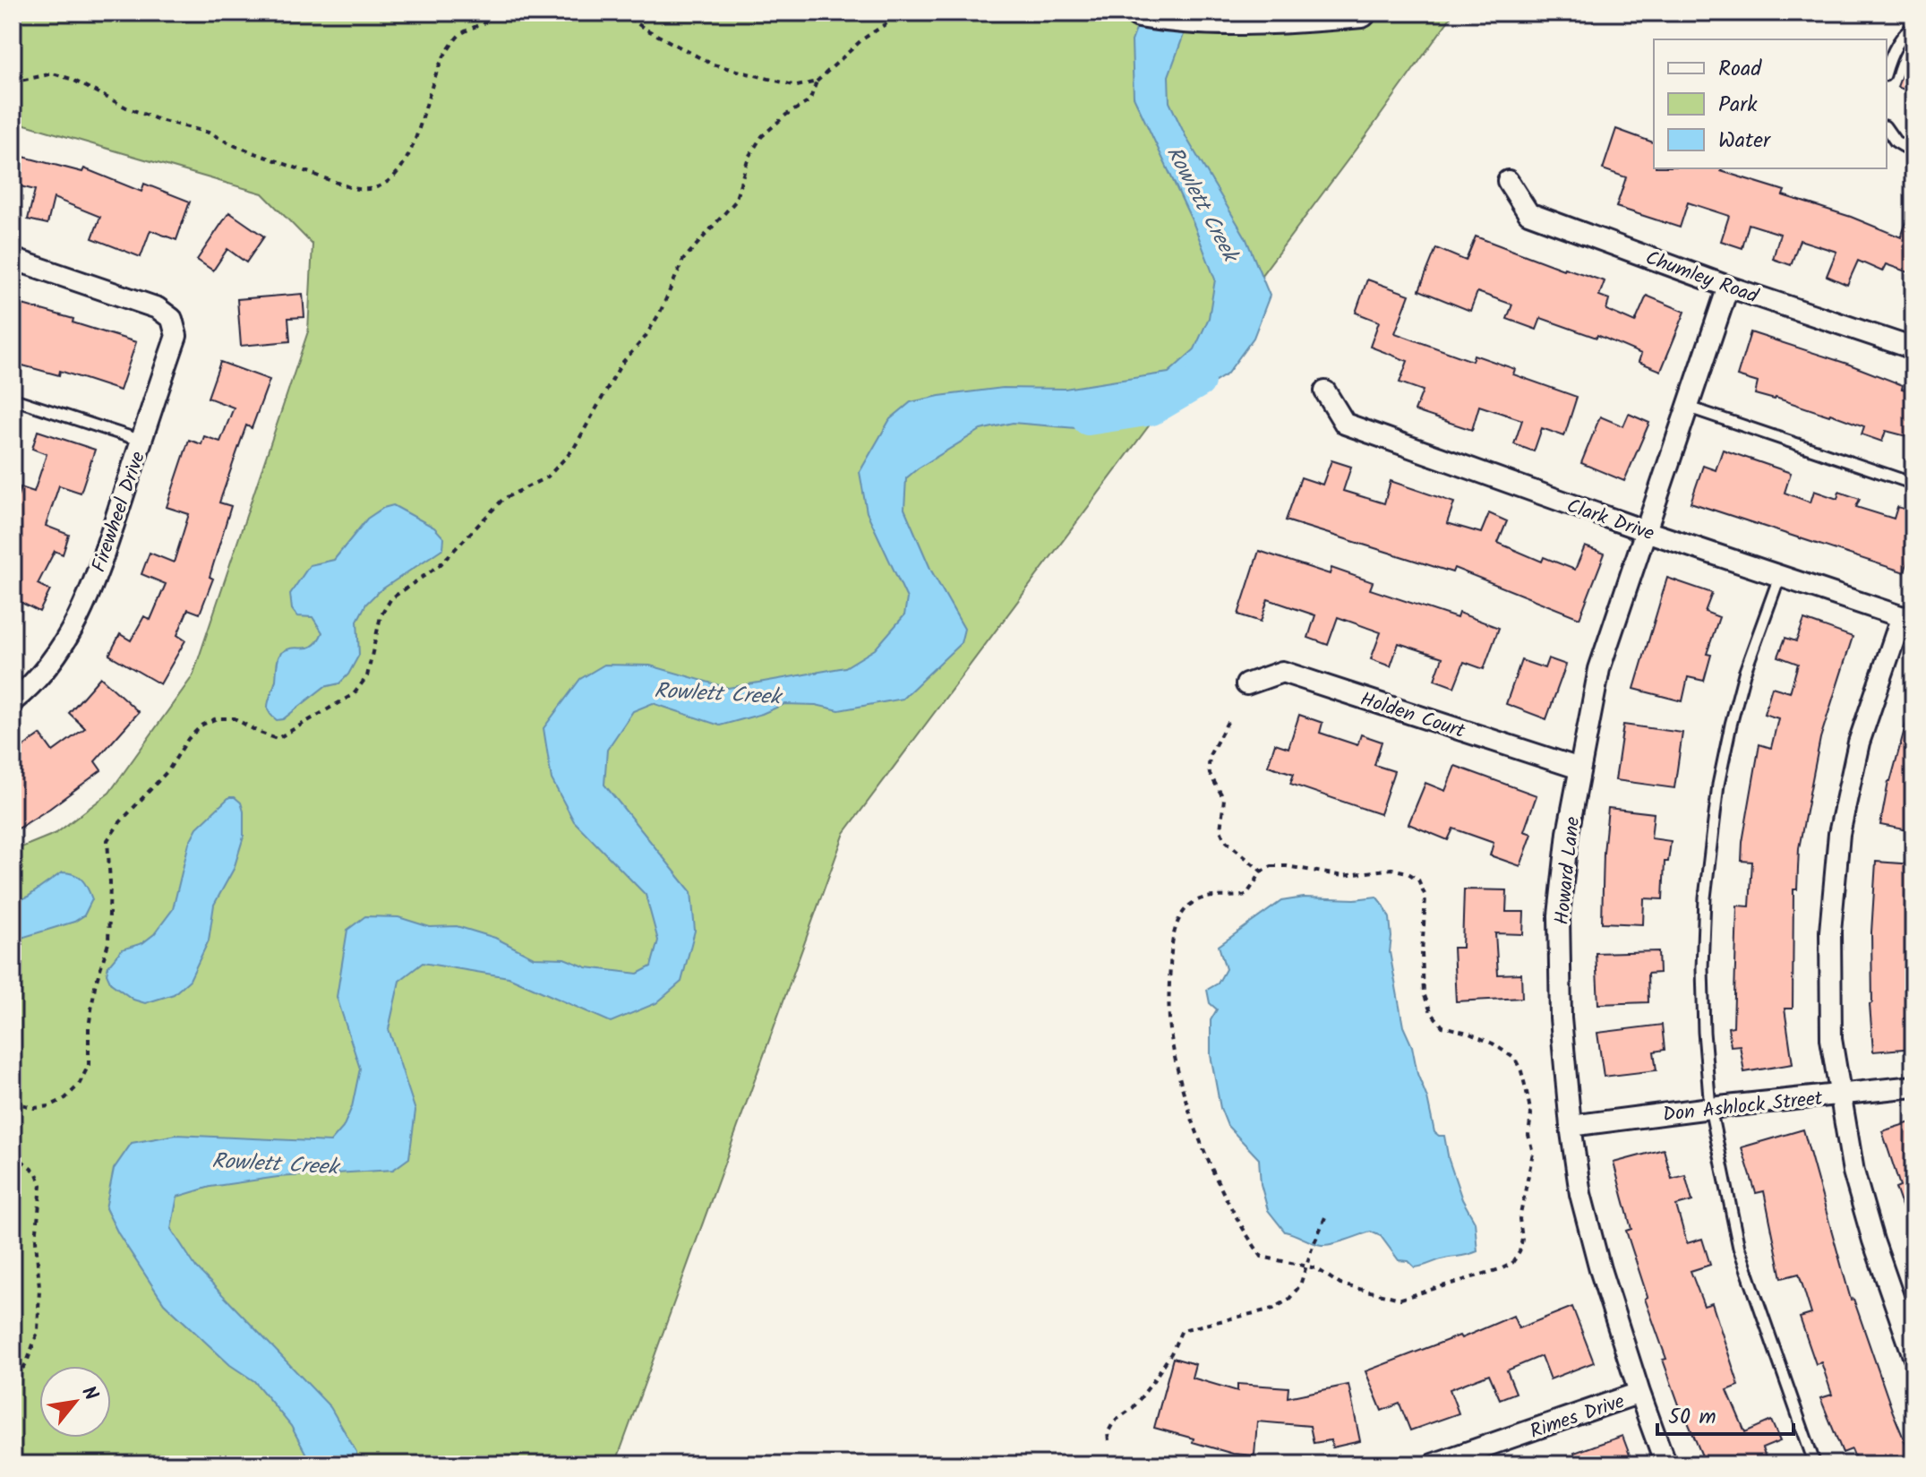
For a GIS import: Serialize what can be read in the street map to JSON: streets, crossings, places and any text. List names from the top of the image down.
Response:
{
  "streets": {
    "street": [
      "Chumley Road",
      "Firewheel Drive",
      "Clark Drive",
      "Holden Court",
      "Howard Lane",
      "Don Ashlock Street",
      "Rimes Drive"
    ]
  },
  "crossings": [
    ["Chumley Road", "Howard Lane"],
    ["Clark Drive", "Howard Lane"],
    ["Holden Court", "Howard Lane"],
    ["Howard Lane", "Don Ashlock Street"],
    ["Howard Lane", "Rimes Drive"]
  ],
  "water": ["Rowlett Creek"],
  "legend": ["Road", "Park", "Water"],
  "scale_bar": "50 m",
  "north": "top right"
}
